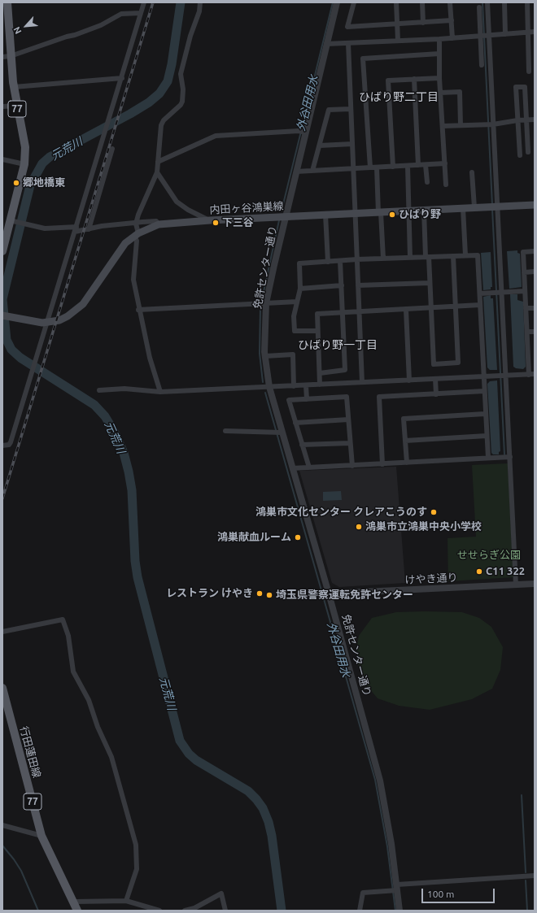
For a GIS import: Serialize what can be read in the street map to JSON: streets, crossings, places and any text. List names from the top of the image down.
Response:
{
  "streets": {
    "main road": ["77", "内田ヶ谷鴻巣線", "行田蓮田線"],
    "street": ["免許センター通り", "けやき通り"]
  },
  "crossings": [
    ["内田ヶ谷鴻巣線", "免許センター通り"],
    ["免許センター通り", "けやき通り"]
  ],
  "districts": ["ひばり野二丁目", "ひばり野一丁目"],
  "water": ["外谷田用水", "元荒川"],
  "parks": ["せせらぎ公園"],
  "places": [
    "郷地橋東",
    "ひばり野",
    "下三谷",
    "鴻巣市文化センター クレアこうのす",
    "鴻巣市立鴻巣中央小学校",
    "鴻巣献血ルーム",
    "C11 322",
    "レストラン けやき",
    "埼玉県警察運転免許センター"
  ],
  "scale_bar": "100 m",
  "north": "bottom left"
}
